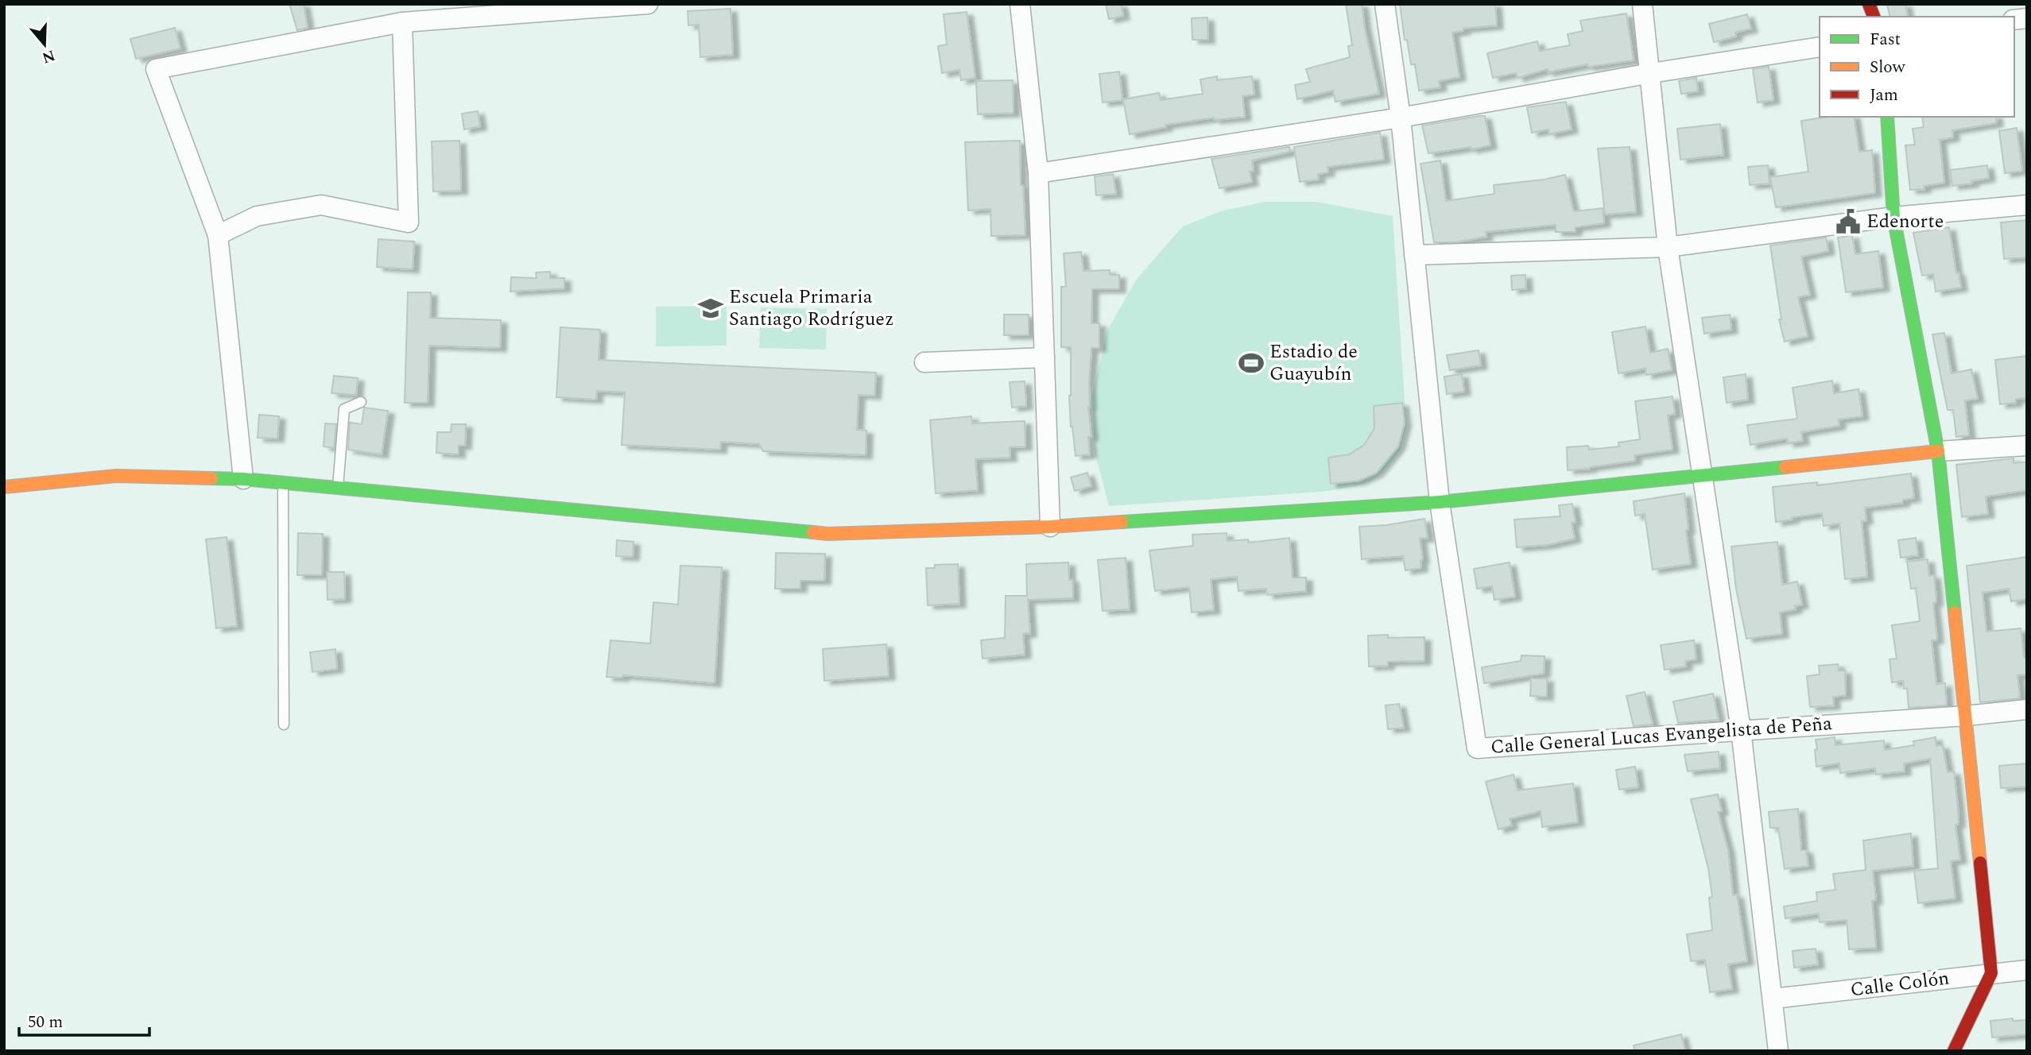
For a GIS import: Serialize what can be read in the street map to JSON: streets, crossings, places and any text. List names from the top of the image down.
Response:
{
  "streets": {
    "street": ["Calle General Lucas Evangelista de Peña", "Calle Colón"]
  },
  "places": {
    "public building": ["Edenorte"],
    "school or university": ["Escuela Primaria Santiago Rodríguez"],
    "sports": ["Estadio de Guayubín"]
  },
  "legend": ["Fast", "Slow", "Jam"],
  "scale_bar": "50 m",
  "north": "bottom"
}
